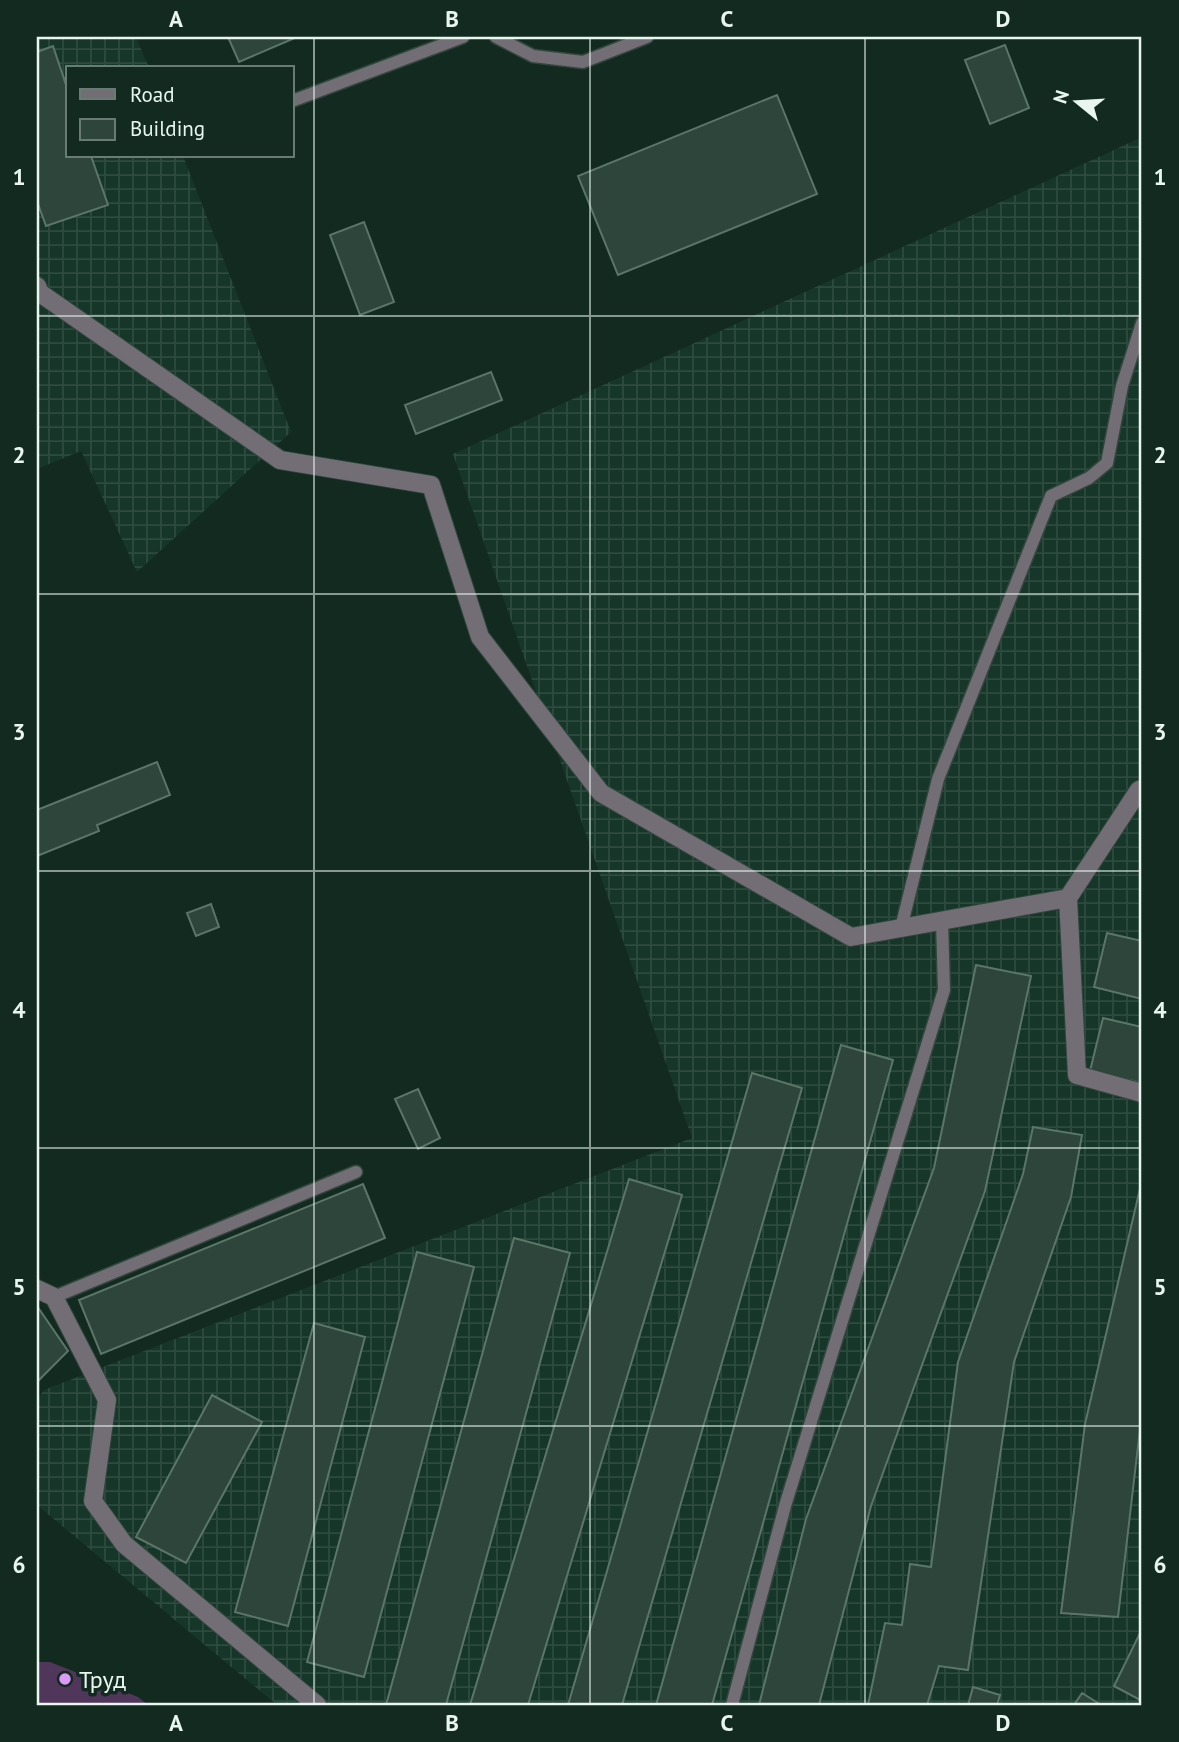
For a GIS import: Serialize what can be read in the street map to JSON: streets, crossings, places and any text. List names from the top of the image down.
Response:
{
  "places": ["Труд"],
  "legend": ["Road", "Building"],
  "north": "left",
  "grid": {
    "columns": [
      "A",
      "B",
      "C",
      "D"
    ],
    "rows": [
      "1",
      "2",
      "3",
      "4",
      "5",
      "6"
    ]
  }
}
